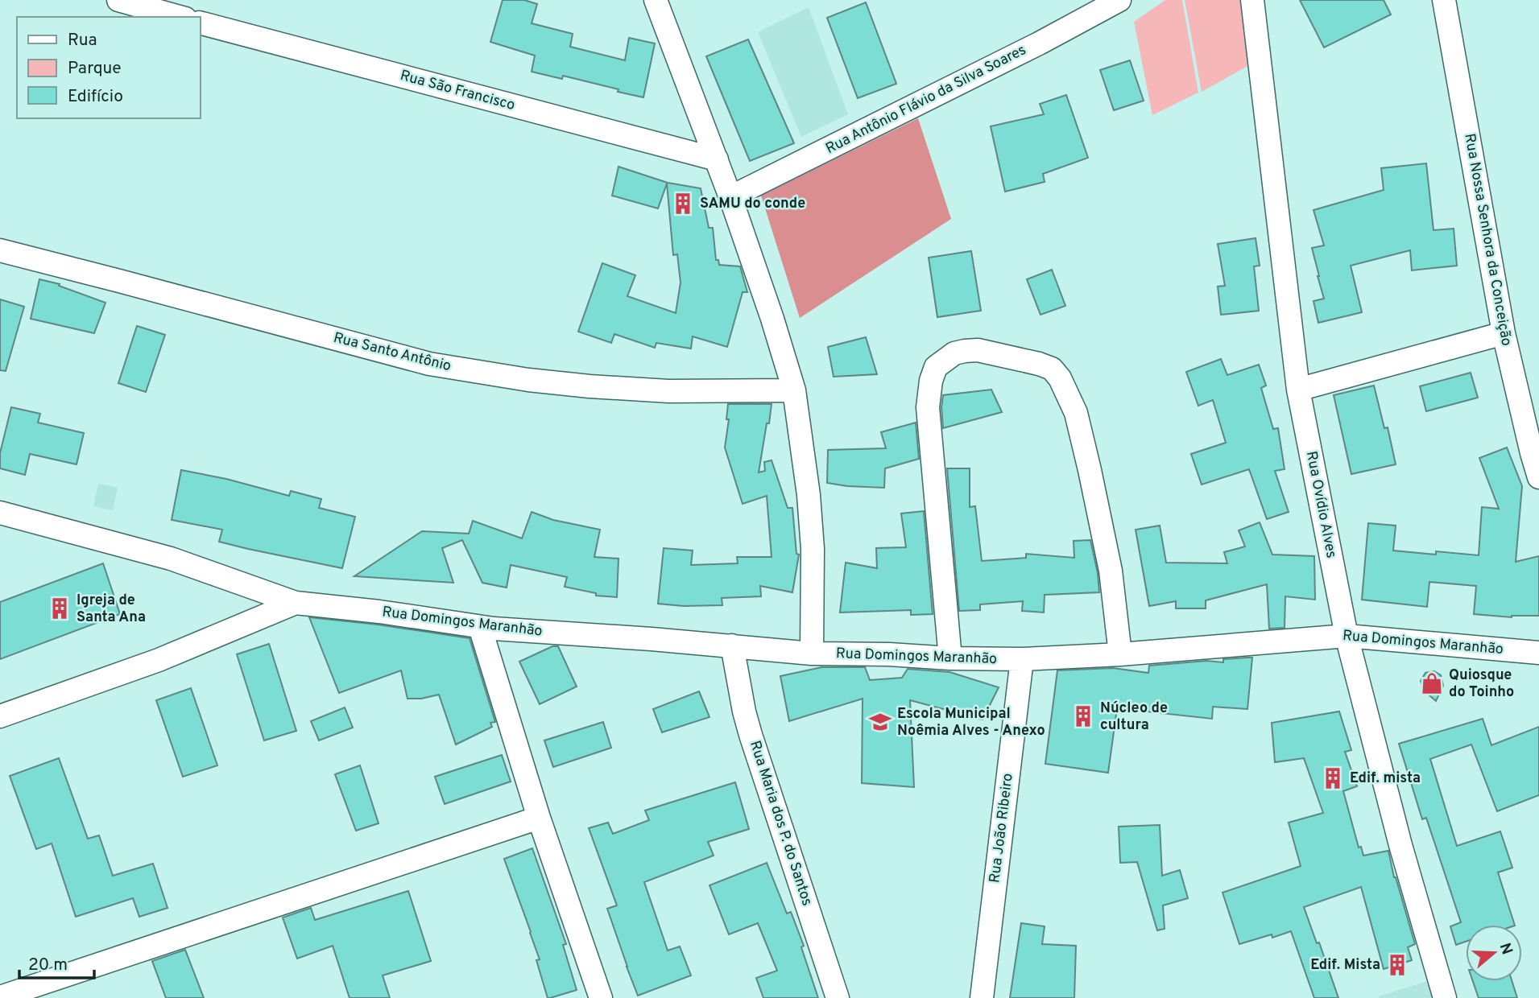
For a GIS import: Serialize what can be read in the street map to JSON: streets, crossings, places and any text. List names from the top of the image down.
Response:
{
  "streets": {
    "street": [
      "Rua São Francisco",
      "Rua Antônio Flávio da Silva Soares",
      "Rua Nossa Senhora da Conceição",
      "Rua Santo Antônio",
      "Rua Ovídio Alves",
      "Rua Domingos Maranhão",
      "Rua Maria dos P. do Santos",
      "Rua João Ribeiro"
    ]
  },
  "crossings": [
    ["Rua Ovídio Alves", "Rua Domingos Maranhão"],
    ["Rua Domingos Maranhão", "Rua Maria dos P. do Santos"],
    ["Rua Domingos Maranhão", "Rua João Ribeiro"]
  ],
  "places": {
    "building": [
      "SAMU do conde",
      "Igreja de Santa Ana",
      "Núcleo de cultura",
      "Edif. mista",
      "Edif. Mista"
    ],
    "shop": ["Quiosque do Toinho"],
    "school or university": ["Escola Municipal Noêmia Alves - Anexo"]
  },
  "legend": ["Rua", "Parque", "Edifício"],
  "scale_bar": "20 m",
  "north": "right"
}
